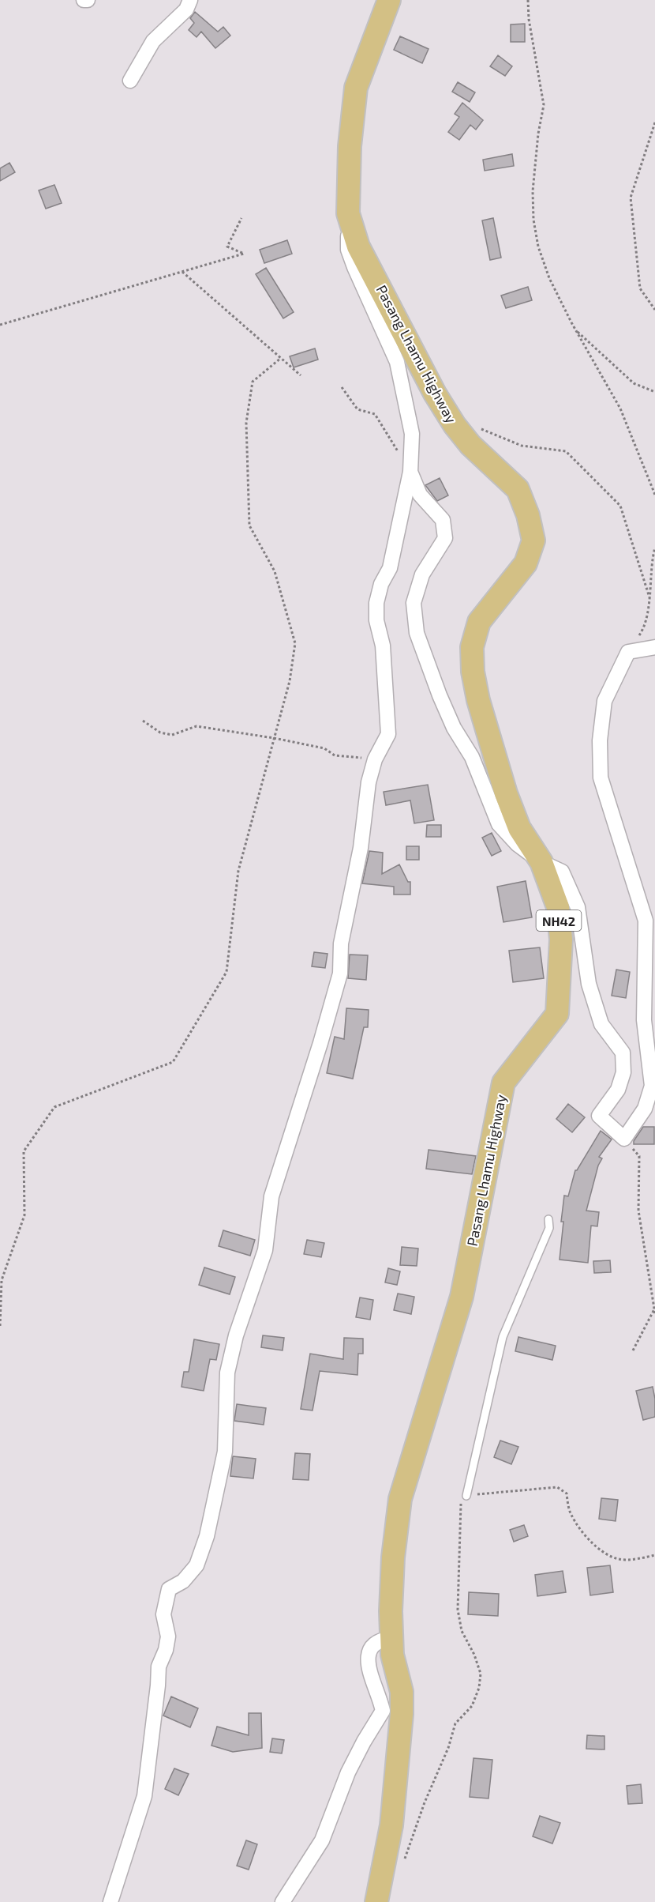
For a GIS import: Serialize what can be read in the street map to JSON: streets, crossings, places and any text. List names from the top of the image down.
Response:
{
  "streets": {
    "main road": ["Pasang Lhamu Highway", "NH42"]
  }
}
